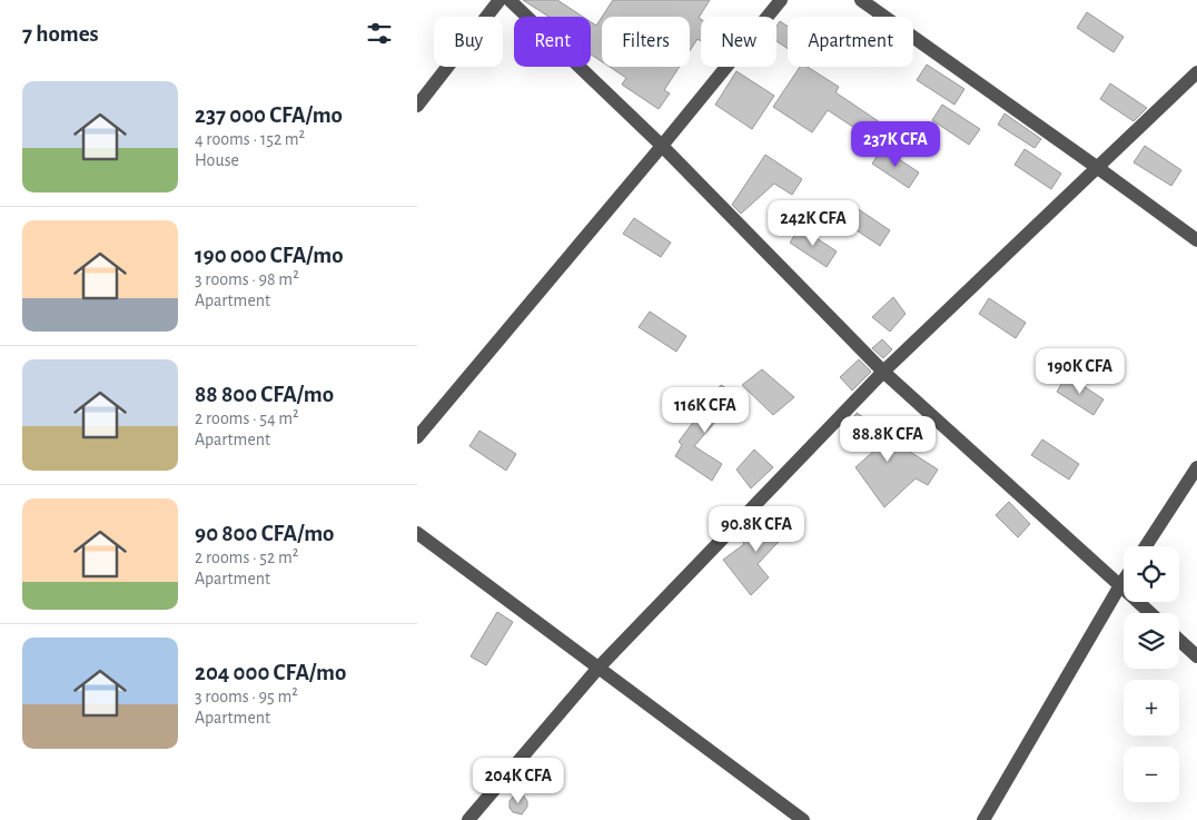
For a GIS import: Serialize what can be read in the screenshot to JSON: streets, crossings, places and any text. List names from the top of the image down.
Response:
{
  "page": {
    "heading": "7 homes",
    "chip": [
      "Buy",
      "Rent",
      "Filters",
      "New",
      "Apartment"
    ],
    "list": [
      {
        "name": "237 000 CFA/mo",
        "note": "4 rooms · 152 m² · House"
      },
      {
        "name": "190 000 CFA/mo",
        "note": "3 rooms · 98 m² · Apartment"
      },
      {
        "name": "88 800 CFA/mo",
        "note": "2 rooms · 54 m² · Apartment"
      },
      {
        "name": "90 800 CFA/mo",
        "note": "2 rooms · 52 m² · Apartment"
      },
      {
        "name": "204 000 CFA/mo",
        "note": "3 rooms · 95 m² · Apartment"
      }
    ],
    "price": [
      "237K CFA",
      "242K CFA",
      "190K CFA",
      "116K CFA",
      "88.8K CFA",
      "90.8K CFA",
      "204K CFA"
    ],
    "map_buttons": ["+", "−"]
  }
}
